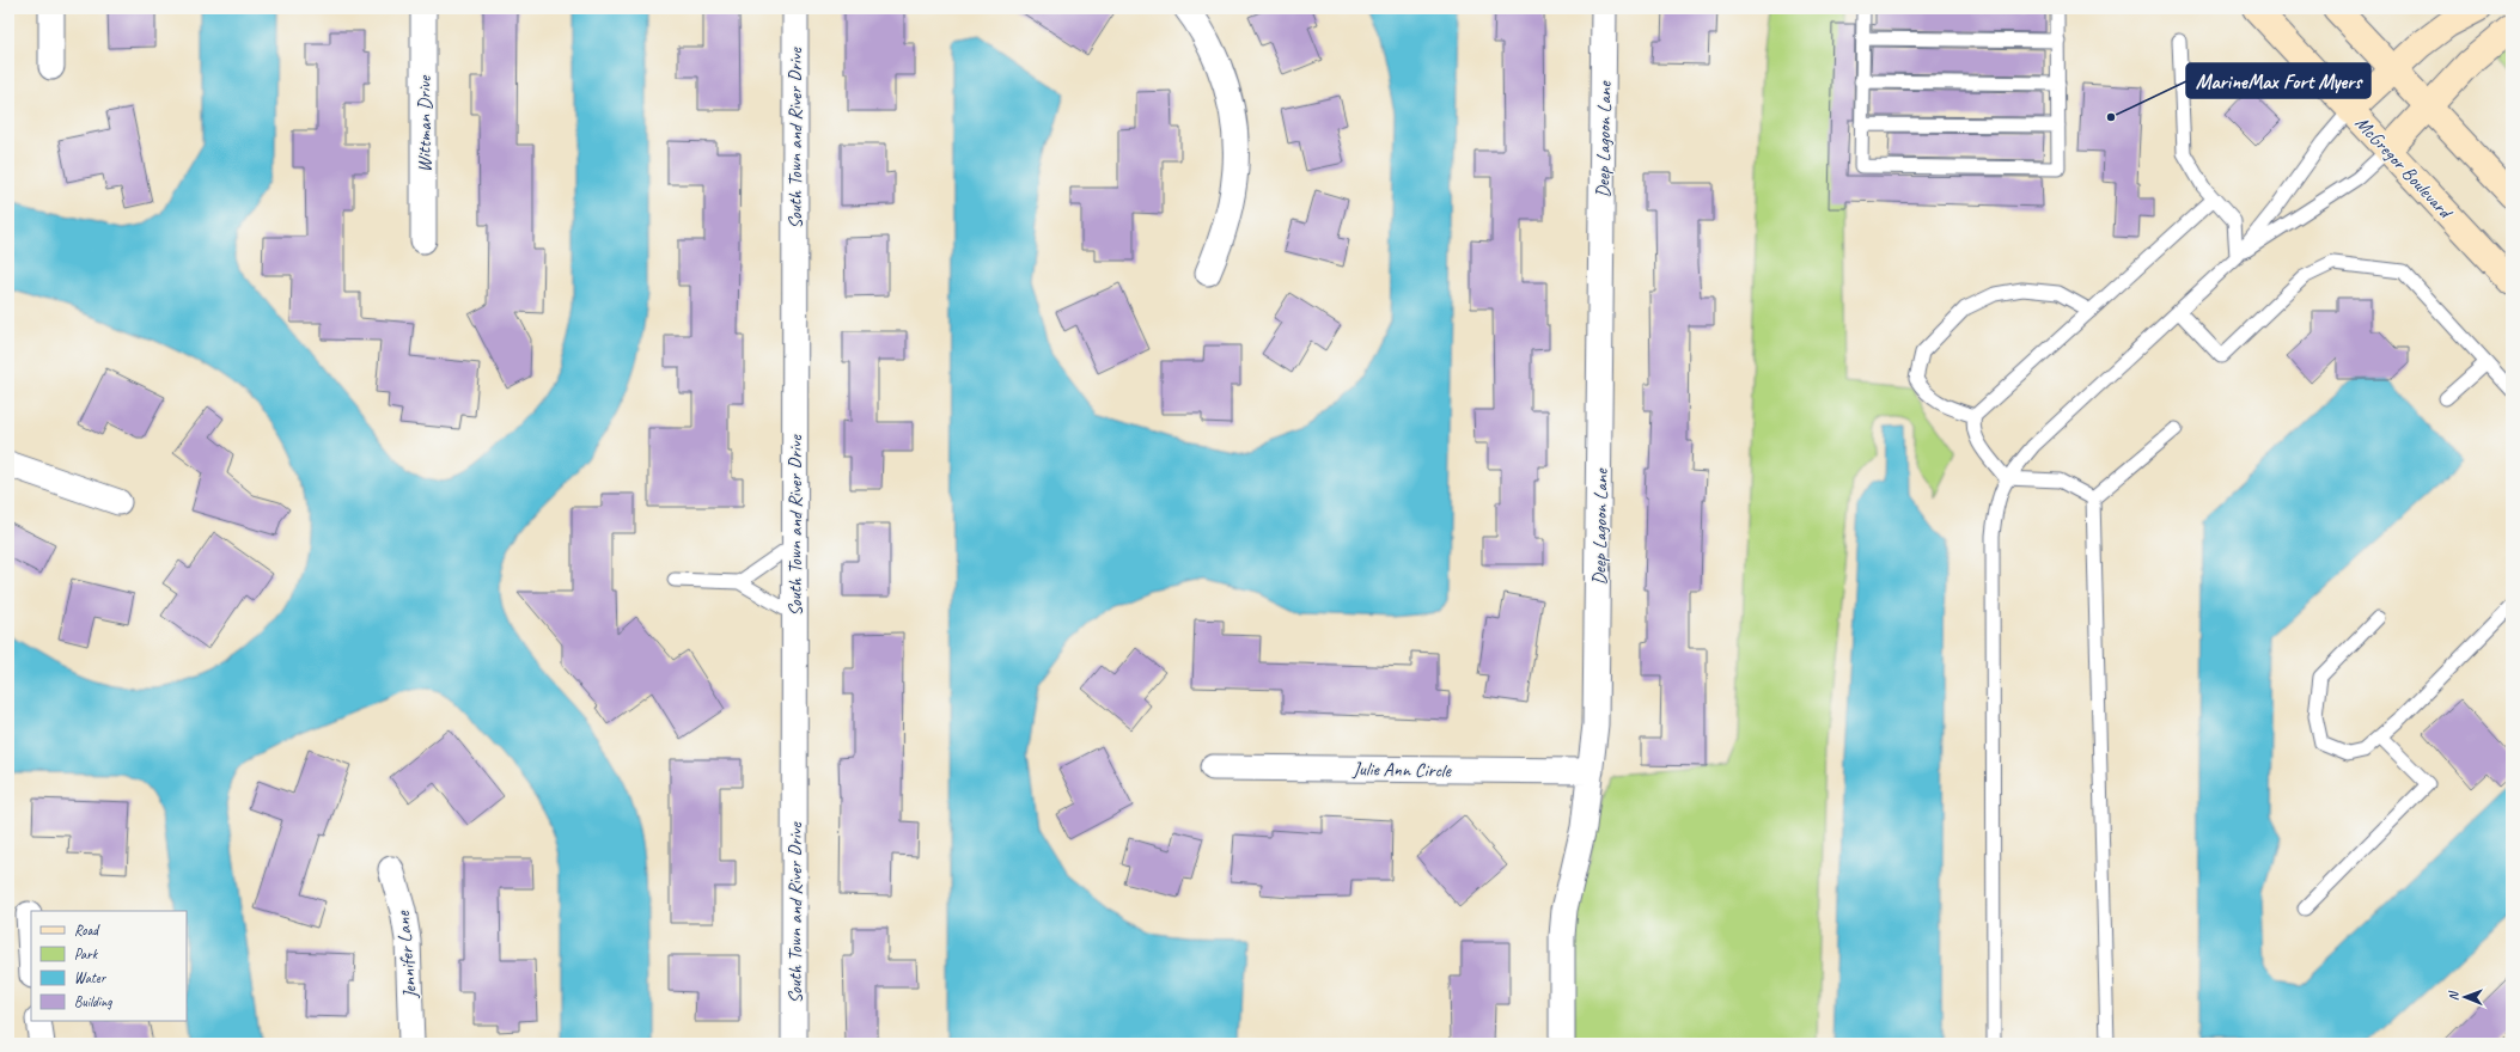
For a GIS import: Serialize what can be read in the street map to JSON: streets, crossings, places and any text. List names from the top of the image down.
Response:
{
  "streets": {
    "main road": ["McGregor Boulevard"],
    "street": [
      "Wittman Drive",
      "South Town and River Drive",
      "Deep Lagoon Lane",
      "Julie Ann Circle",
      "Jennifer Lane"
    ]
  },
  "crossings": [
    ["Deep Lagoon Lane", "Julie Ann Circle"]
  ],
  "places": ["MarineMax Fort Myers"],
  "legend": [
    "Road",
    "Park",
    "Water",
    "Building"
  ],
  "north": "left"
}
